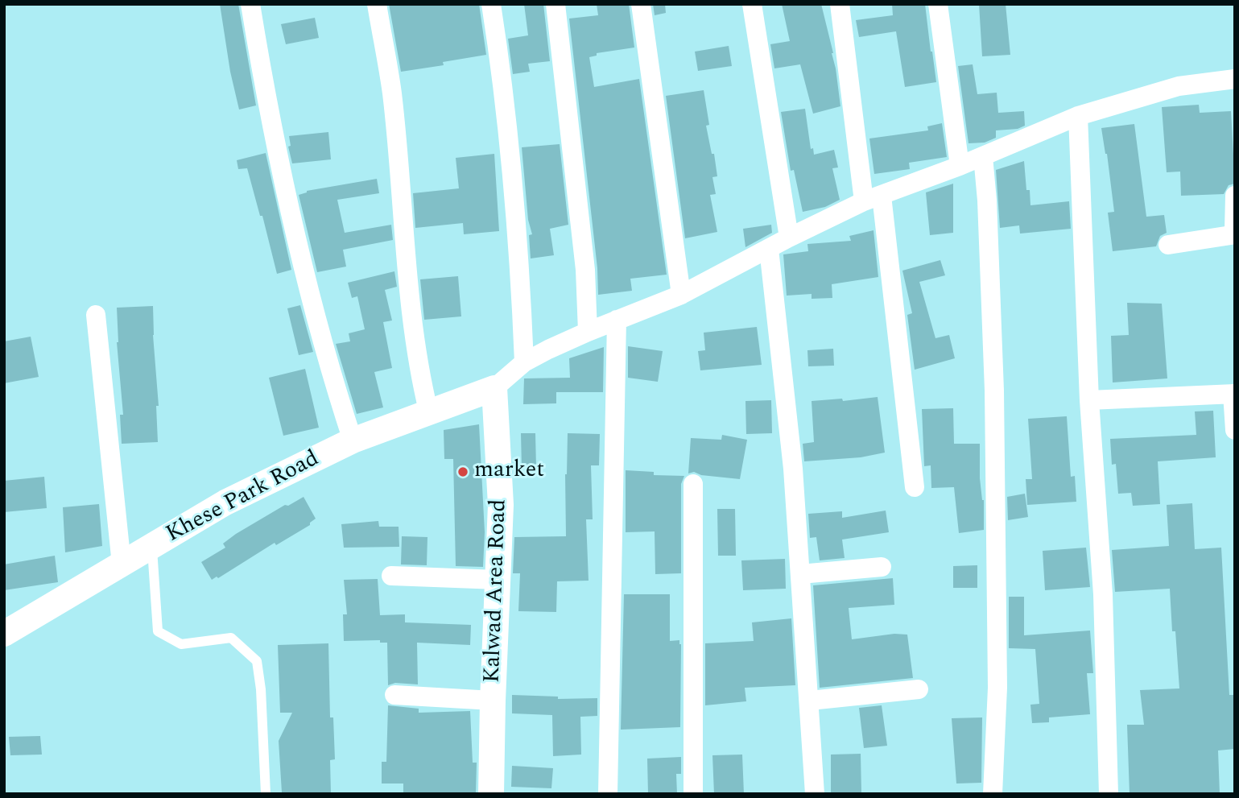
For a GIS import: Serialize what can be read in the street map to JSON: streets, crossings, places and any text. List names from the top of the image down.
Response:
{
  "streets": {
    "street": ["Khese Park Road", "Kalwad Area Road"]
  },
  "crossings": [
    ["Khese Park Road", "Kalwad Area Road"]
  ],
  "places": ["market"]
}
